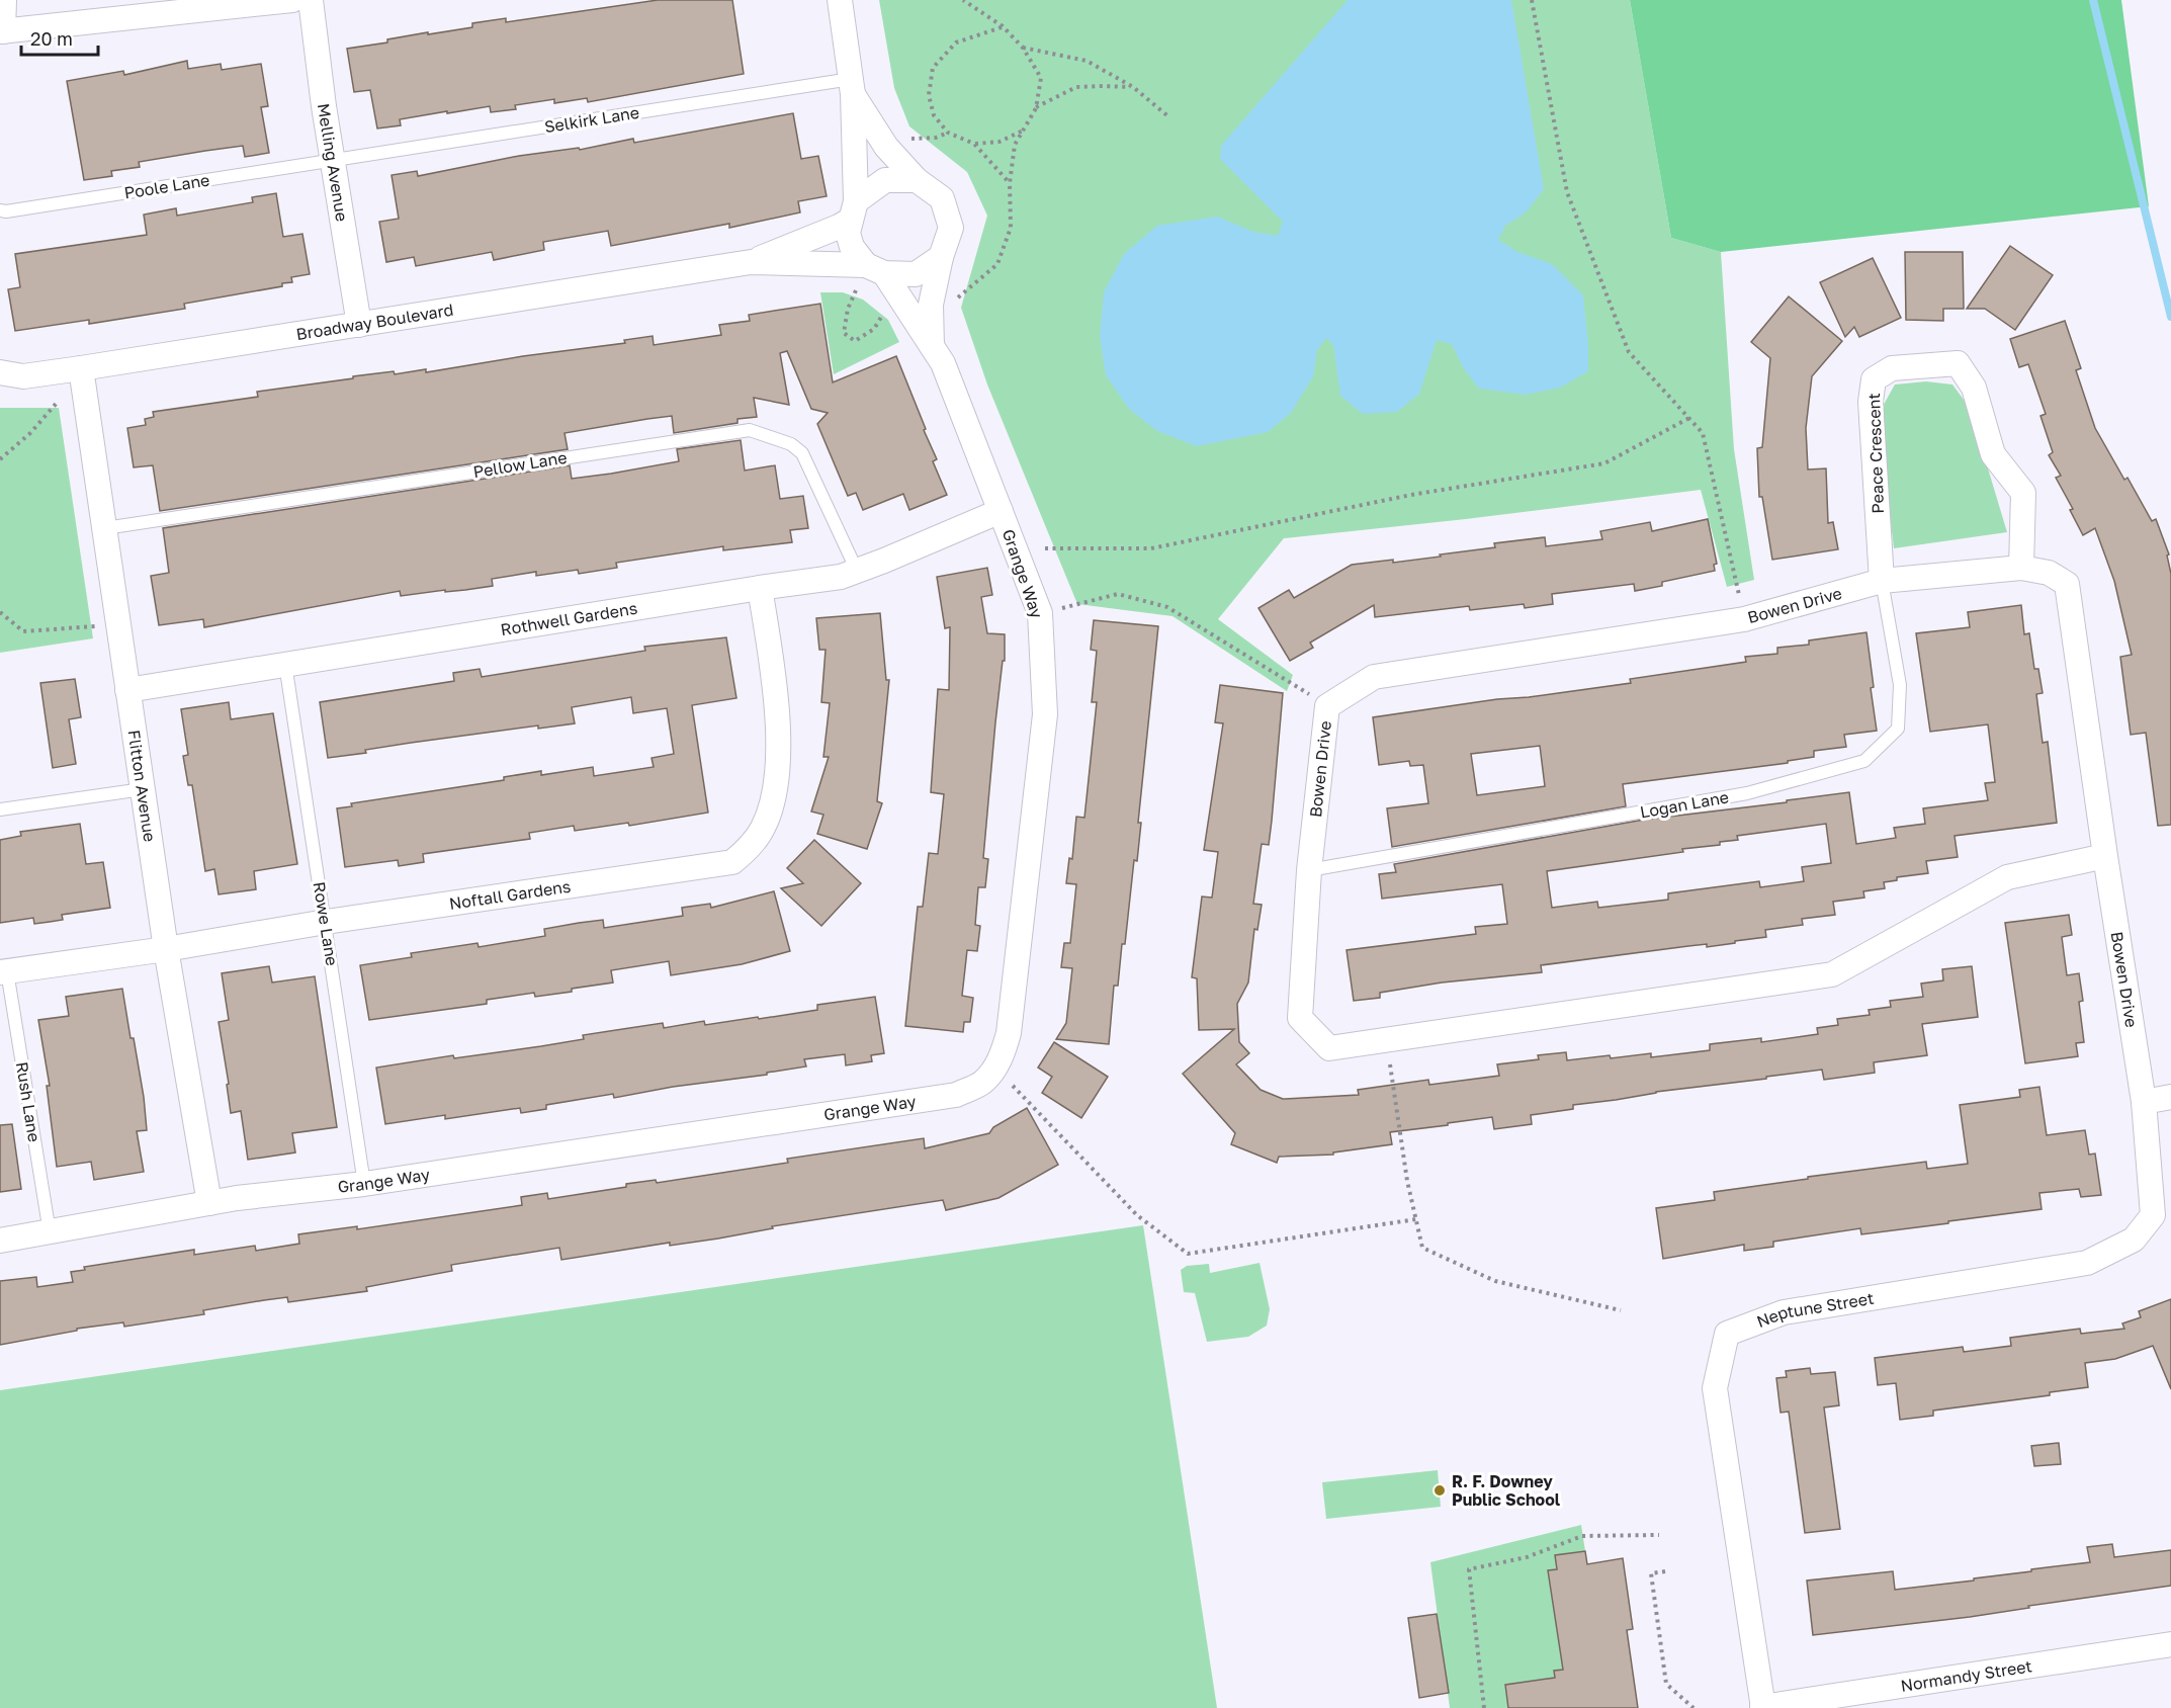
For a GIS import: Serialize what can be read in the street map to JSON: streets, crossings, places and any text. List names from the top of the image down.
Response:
{
  "streets": {
    "street": [
      "Melling Avenue",
      "Broadway Boulevard",
      "Peace Crescent",
      "Grange Way",
      "Bowen Drive",
      "Rothwell Gardens",
      "Flitton Avenue",
      "Noftall Gardens",
      "Neptune Street",
      "Normandy Street"
    ],
    "lane": [
      "Selkirk Lane",
      "Poole Lane",
      "Pellow Lane",
      "Logan Lane",
      "Rowe Lane",
      "Rush Lane"
    ]
  },
  "crossings": [
    ["Selkirk Lane", "Melling Avenue"],
    ["Selkirk Lane", "Poole Lane"],
    ["Melling Avenue", "Poole Lane"],
    ["Melling Avenue", "Broadway Boulevard"],
    ["Broadway Boulevard", "Grange Way"],
    ["Broadway Boulevard", "Flitton Avenue"],
    ["Peace Crescent", "Bowen Drive"],
    ["Peace Crescent", "Logan Lane"],
    ["Pellow Lane", "Rothwell Gardens"],
    ["Pellow Lane", "Flitton Avenue"],
    ["Grange Way", "Rothwell Gardens"],
    ["Grange Way", "Flitton Avenue"],
    ["Grange Way", "Rowe Lane"],
    ["Grange Way", "Rush Lane"],
    ["Bowen Drive", "Logan Lane"],
    ["Bowen Drive", "Neptune Street"],
    ["Rothwell Gardens", "Flitton Avenue"],
    ["Rothwell Gardens", "Noftall Gardens"],
    ["Rothwell Gardens", "Rowe Lane"],
    ["Flitton Avenue", "Noftall Gardens"],
    ["Noftall Gardens", "Rowe Lane"],
    ["Noftall Gardens", "Rush Lane"],
    ["Neptune Street", "Normandy Street"]
  ],
  "places": ["R. F. Downey Public School"],
  "scale_bar": "20 m"
}
